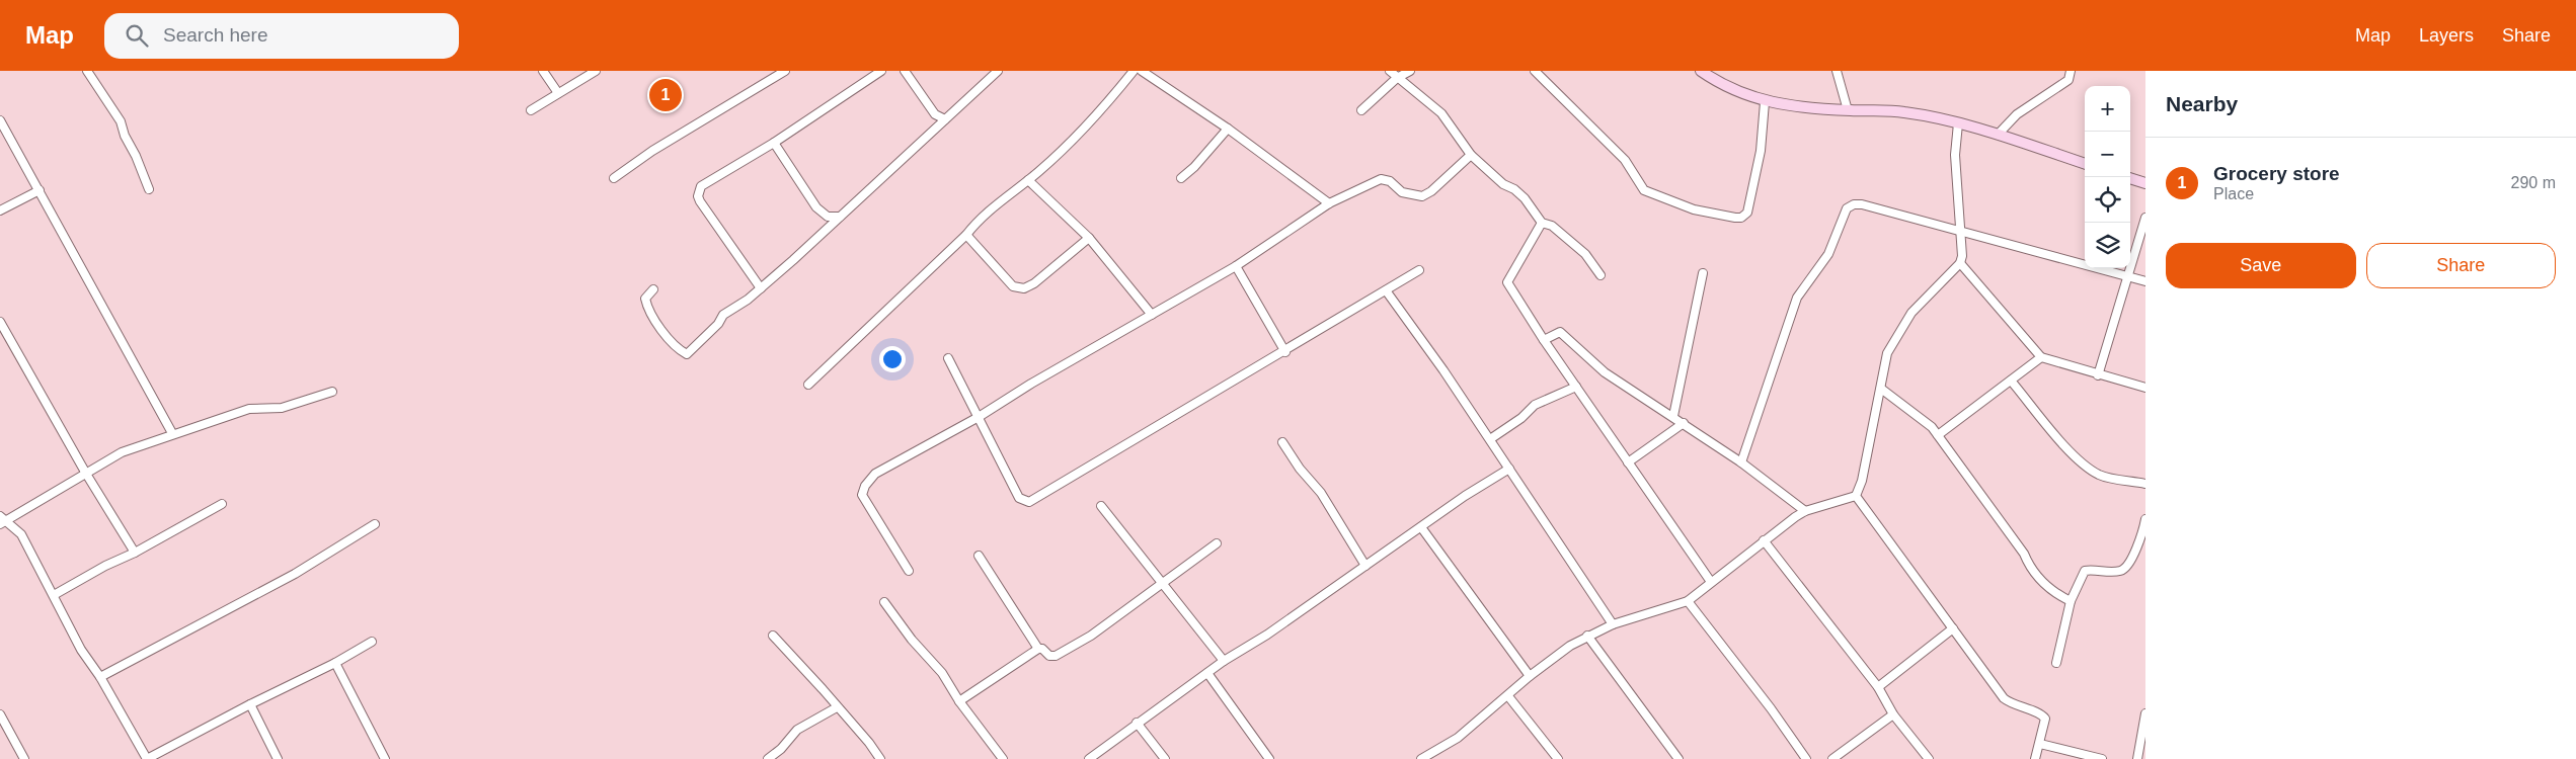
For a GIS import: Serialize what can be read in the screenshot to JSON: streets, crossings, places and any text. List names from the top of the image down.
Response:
{
  "page": {
    "header": "Map",
    "search": "Search here",
    "nav": ["Map", "Layers", "Share"],
    "heading": "Nearby",
    "pins": "1",
    "map_buttons": ["+", "−"],
    "list": [
      {
        "mark": "1",
        "name": "Grocery store",
        "note": "Place",
        "value": "290 m"
      }
    ],
    "buttons": ["Save", "Share"]
  }
}
